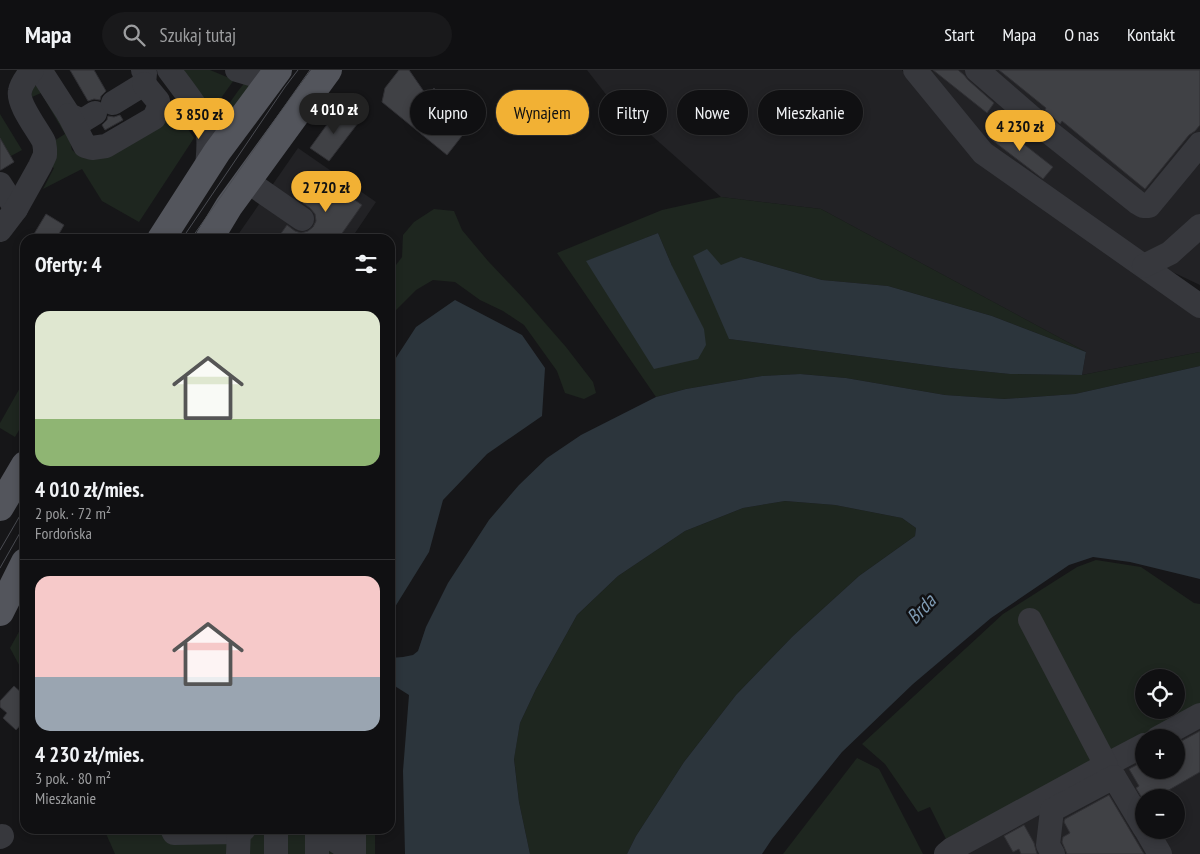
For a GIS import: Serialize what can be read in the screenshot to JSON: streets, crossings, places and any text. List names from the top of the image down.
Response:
{
  "water": ["Brda"],
  "page": {
    "header": "Mapa",
    "search": "Szukaj tutaj",
    "nav": [
      "Start",
      "Mapa",
      "O nas",
      "Kontakt"
    ],
    "chip": [
      "Kupno",
      "Wynajem",
      "Filtry",
      "Nowe",
      "Mieszkanie"
    ],
    "price": [
      "4 010 zł",
      "3 850 zł",
      "4 230 zł",
      "2 720 zł"
    ],
    "heading": "Oferty: 4",
    "list": [
      {
        "name": "4 010 zł/mies.",
        "note": "2 pok. · 72 m² · Fordońska"
      },
      {
        "name": "4 230 zł/mies.",
        "note": "3 pok. · 80 m² · Mieszkanie"
      }
    ],
    "map_buttons": ["+", "−"]
  }
}
